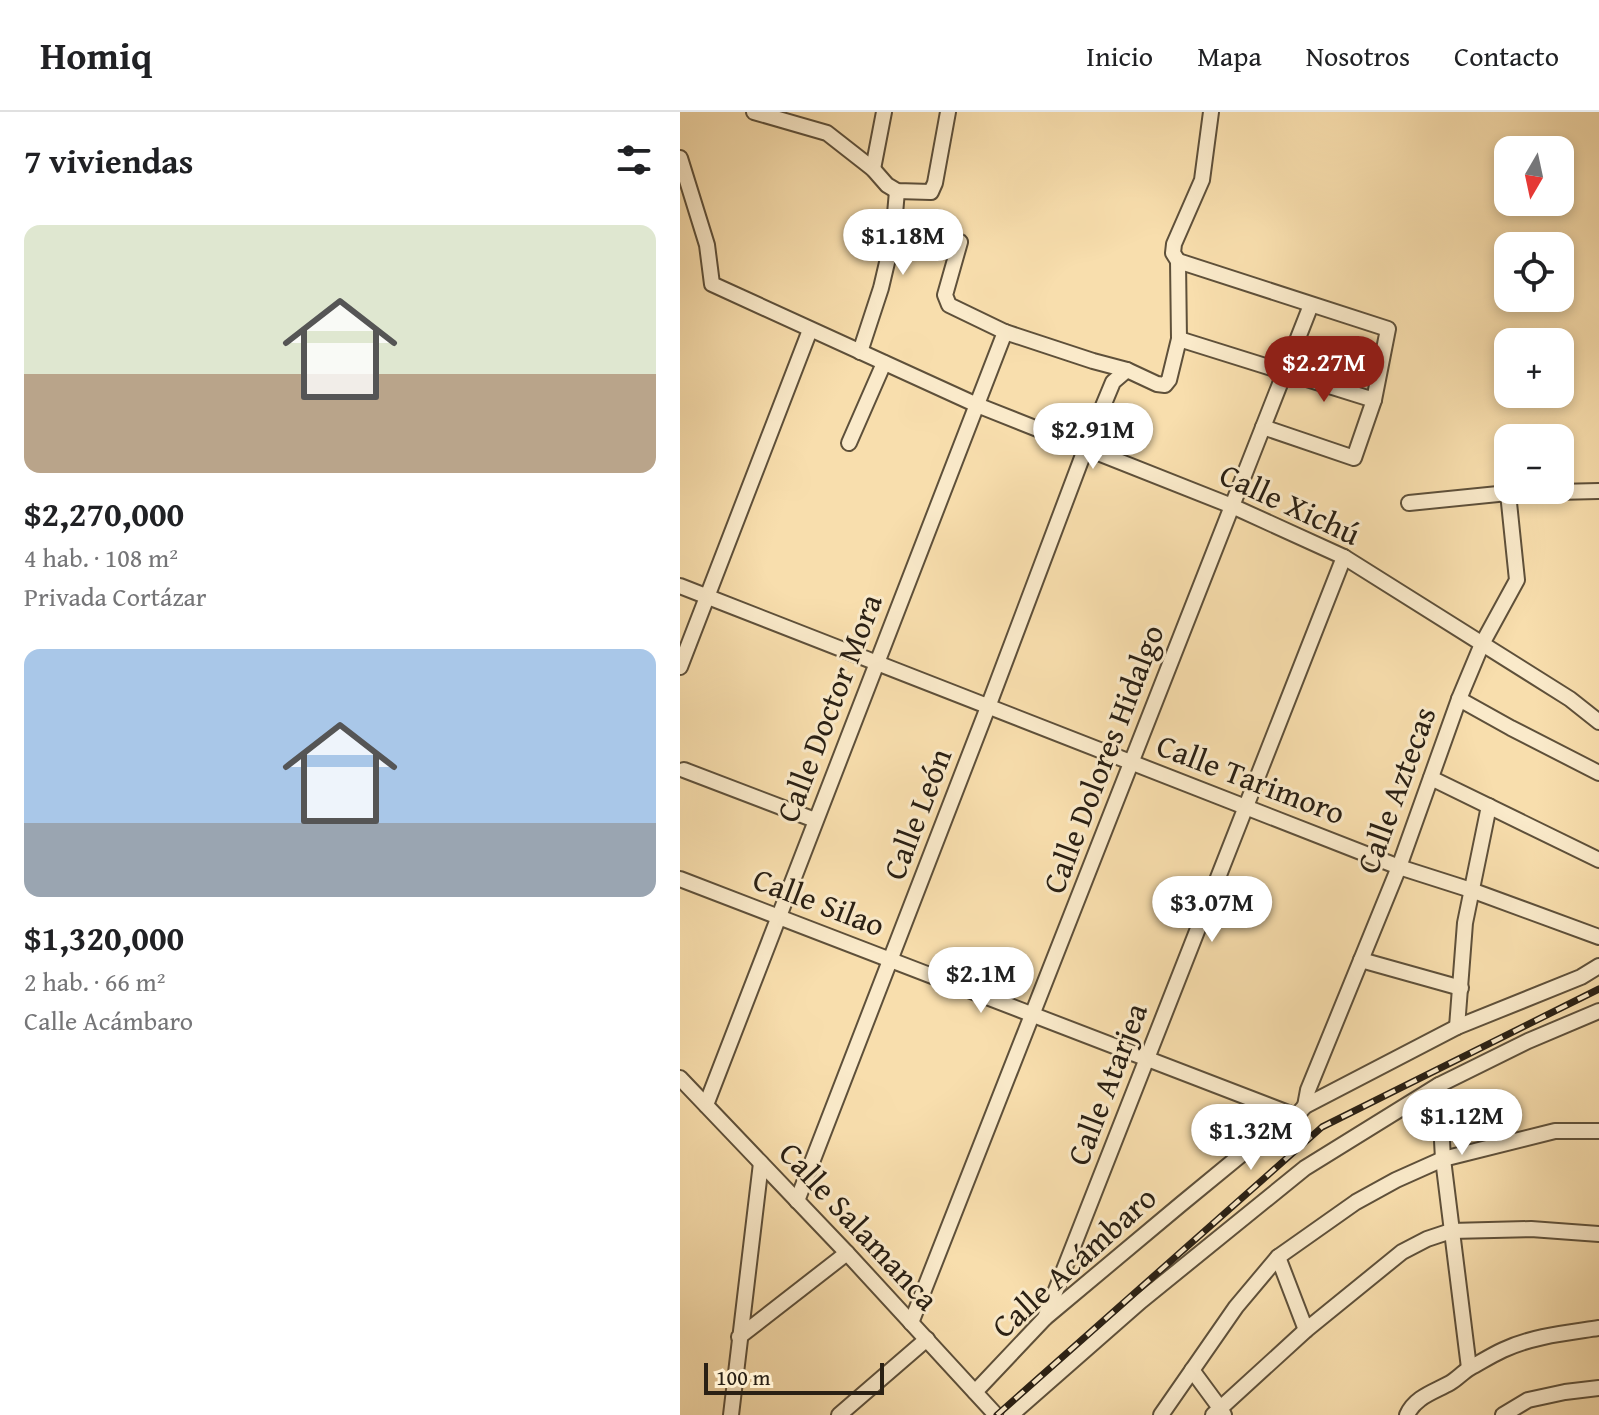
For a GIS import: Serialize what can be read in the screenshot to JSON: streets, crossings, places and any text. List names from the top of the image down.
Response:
{
  "streets": {
    "street": [
      "Calle Xichú",
      "Calle Doctor Mora",
      "Calle Dolores Hidalgo",
      "Calle Tarimoro",
      "Calle Aztecas",
      "Calle León",
      "Calle Silao",
      "Calle Atarjea",
      "Calle Salamanca",
      "Calle Acámbaro"
    ]
  },
  "crossings": [
    ["Calle Xichú", "Calle Doctor Mora"],
    ["Calle Xichú", "Calle Dolores Hidalgo"],
    ["Calle Xichú", "Calle Aztecas"],
    ["Calle Xichú", "Calle León"],
    ["Calle Xichú", "Calle Atarjea"],
    ["Calle Doctor Mora", "Calle Tarimoro"],
    ["Calle Doctor Mora", "Calle Silao"],
    ["Calle Doctor Mora", "Calle Salamanca"],
    ["Calle Dolores Hidalgo", "Calle Tarimoro"],
    ["Calle Dolores Hidalgo", "Calle Silao"],
    ["Calle Dolores Hidalgo", "Calle Salamanca"],
    ["Calle Tarimoro", "Calle Aztecas"],
    ["Calle Tarimoro", "Calle León"],
    ["Calle Tarimoro", "Calle Atarjea"],
    ["Calle Aztecas", "Calle Silao"],
    ["Calle Aztecas", "Calle Acámbaro"],
    ["Calle León", "Calle Silao"],
    ["Calle León", "Calle Salamanca"],
    ["Calle Silao", "Calle Atarjea"],
    ["Calle Silao", "Calle Acámbaro"],
    ["Calle Atarjea", "Calle Acámbaro"],
    ["Calle Salamanca", "Calle Acámbaro"]
  ],
  "scale_bar": "100 m",
  "north": "bottom",
  "page": {
    "header": "Homiq",
    "nav": [
      "Inicio",
      "Mapa",
      "Nosotros",
      "Contacto"
    ],
    "heading": "7 viviendas",
    "map_buttons": ["+", "−"],
    "list": [
      {
        "name": "$2,270,000",
        "note": "4 hab. · 108 m² · Privada Cortázar"
      },
      {
        "name": "$1,320,000",
        "note": "2 hab. · 66 m² · Calle Acámbaro"
      }
    ],
    "price": [
      "$1.18M",
      "$2.27M",
      "$2.91M",
      "$3.07M",
      "$2.1M",
      "$1.12M",
      "$1.32M"
    ],
    "scale": "100 m"
  }
}
